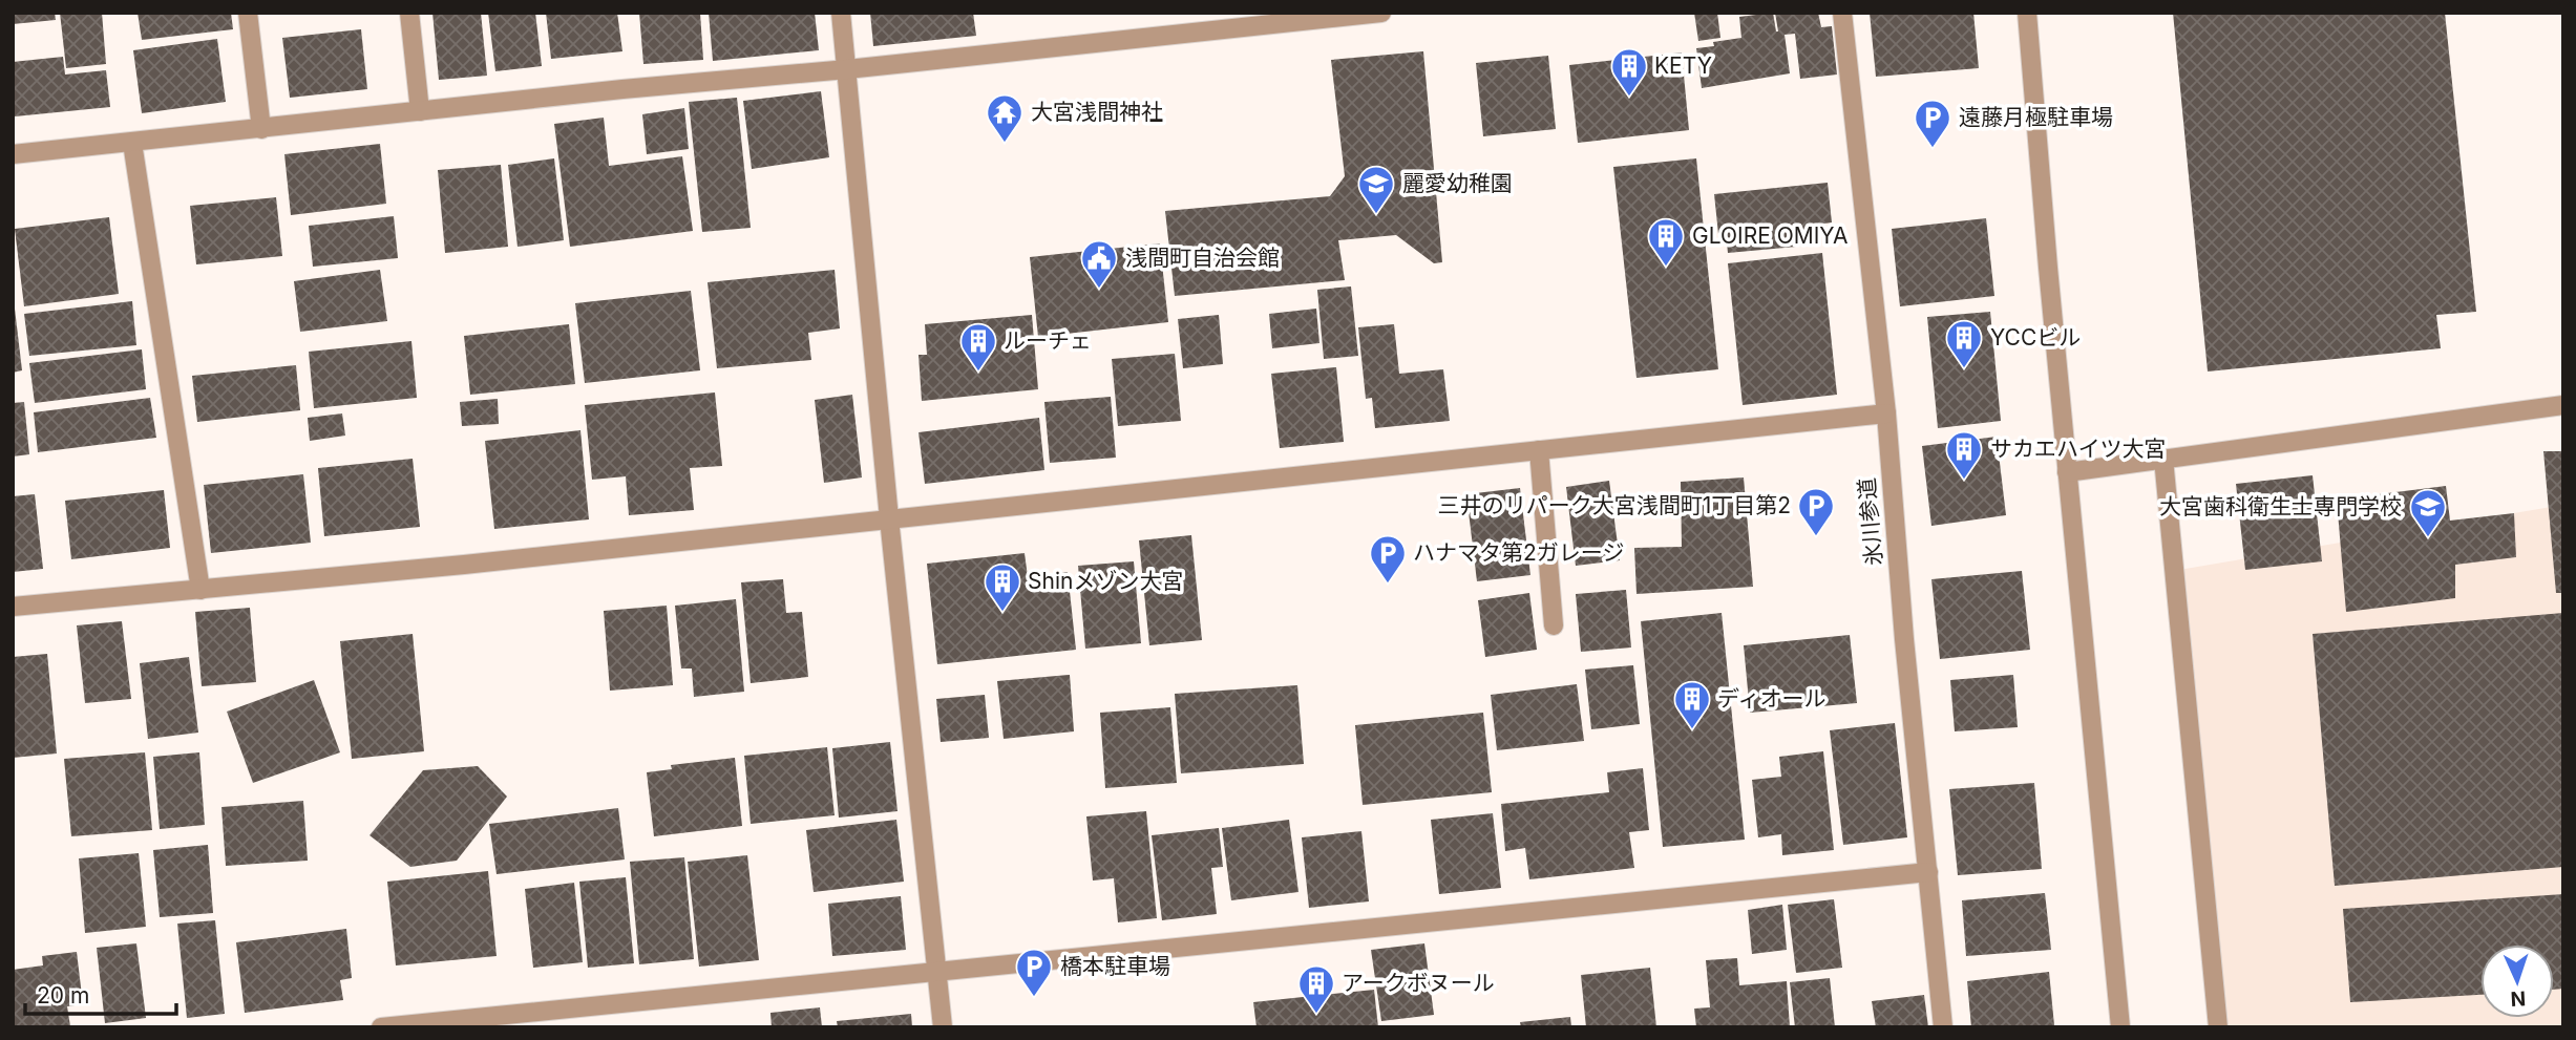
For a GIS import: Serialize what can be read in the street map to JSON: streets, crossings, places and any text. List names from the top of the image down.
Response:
{
  "streets": {
    "street": ["氷川参道"]
  },
  "places": {
    "building": [
      "KETY",
      "GLOIRE OMIYA",
      "YCCビル",
      "ルーチェ",
      "サカエハイツ大宮",
      "Shinメゾン大宮",
      "ディオール",
      "アークボヌール"
    ],
    "temple": ["大宮浅間神社"],
    "parking": [
      "遠藤月極駐車場",
      "三井のリパーク大宮浅間町1丁目第2",
      "ハナマタ第2ガレージ",
      "橋本駐車場"
    ],
    "school or university": ["麗愛幼稚園", "大宮歯科衛生士専門学校"],
    "public building": ["浅間町自治会館"]
  },
  "scale_bar": "20 m",
  "north": "bottom"
}
